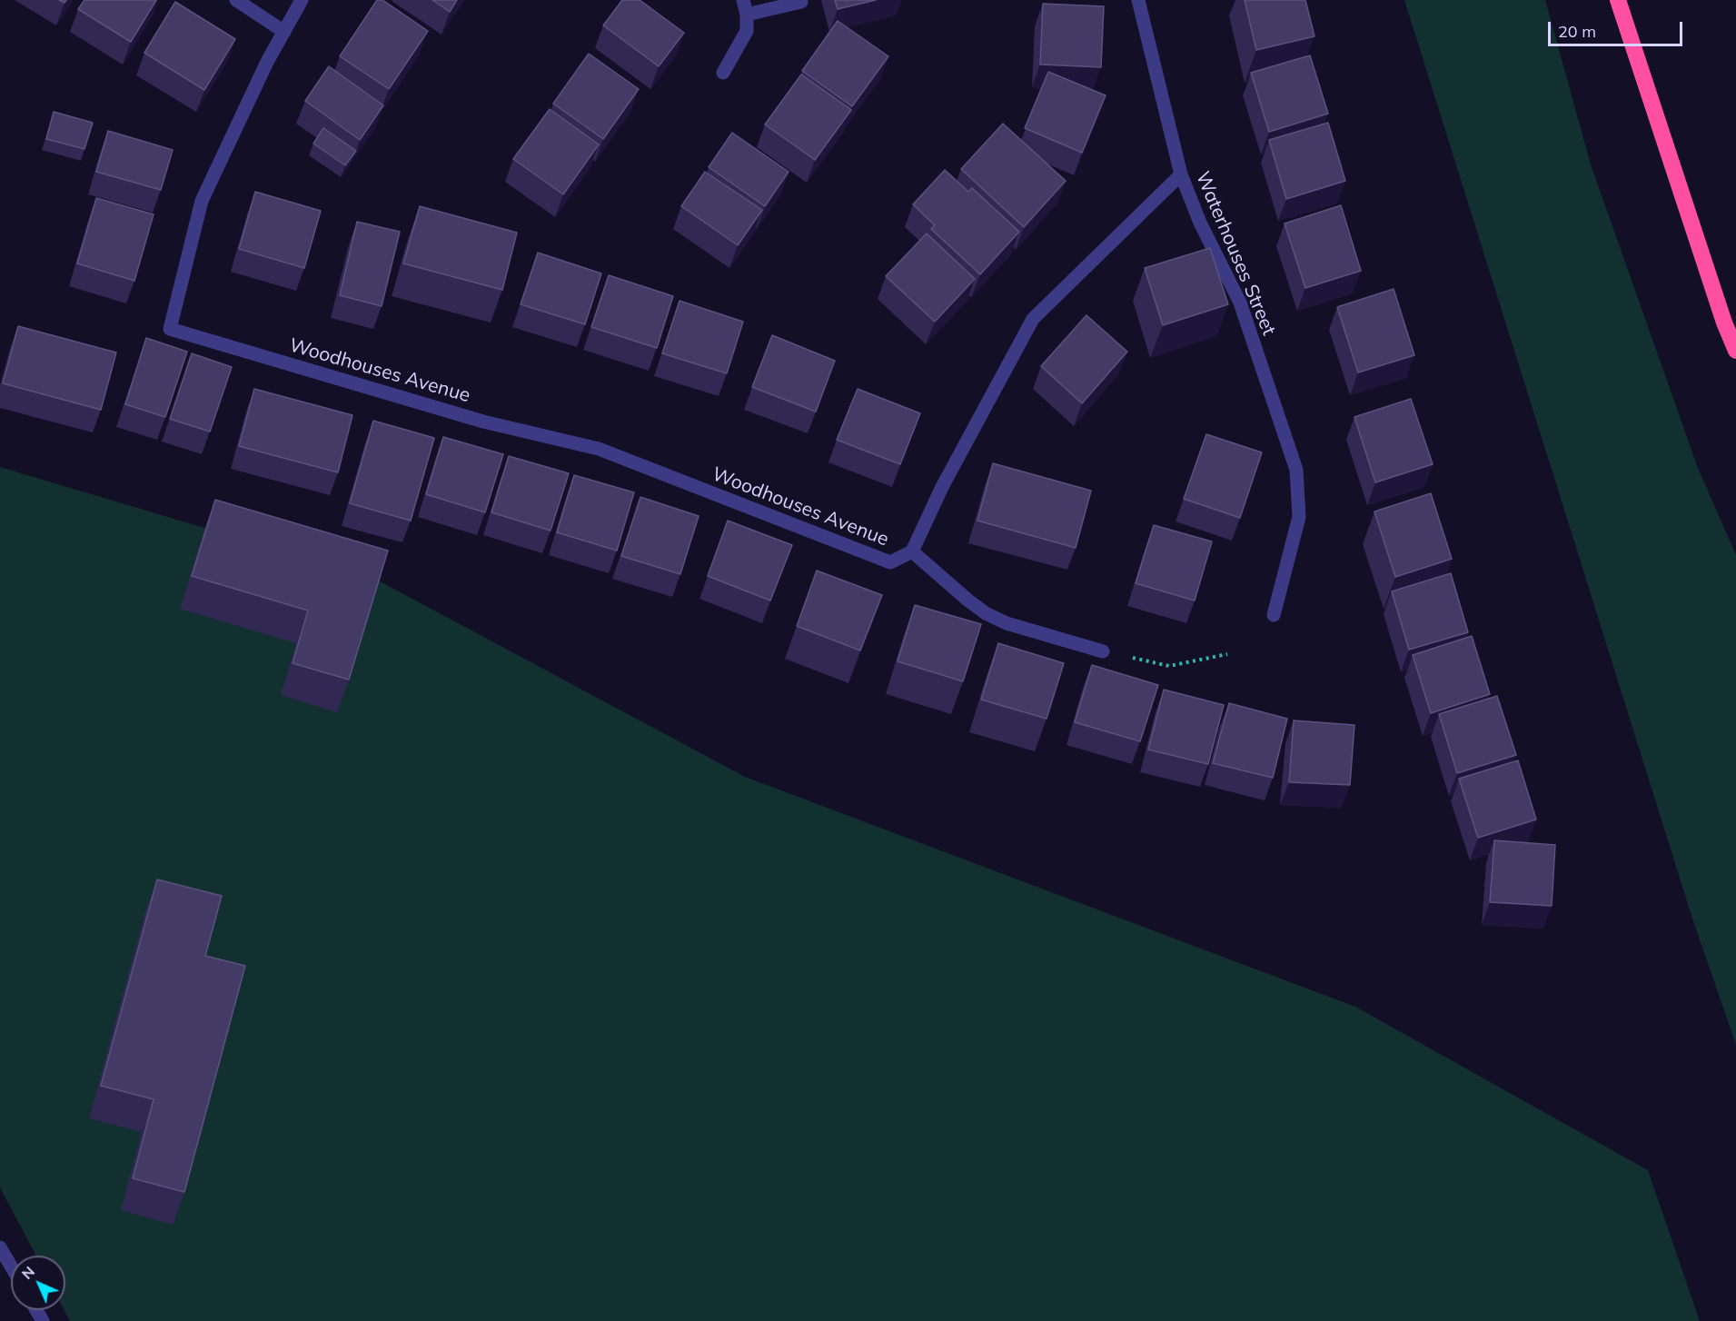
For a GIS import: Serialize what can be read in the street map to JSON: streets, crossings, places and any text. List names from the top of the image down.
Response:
{
  "streets": {
    "street": ["Waterhouses Street", "Woodhouses Avenue"]
  },
  "crossings": [
    ["Waterhouses Street", "Woodhouses Avenue"]
  ],
  "scale_bar": "20 m",
  "north": "top left"
}
